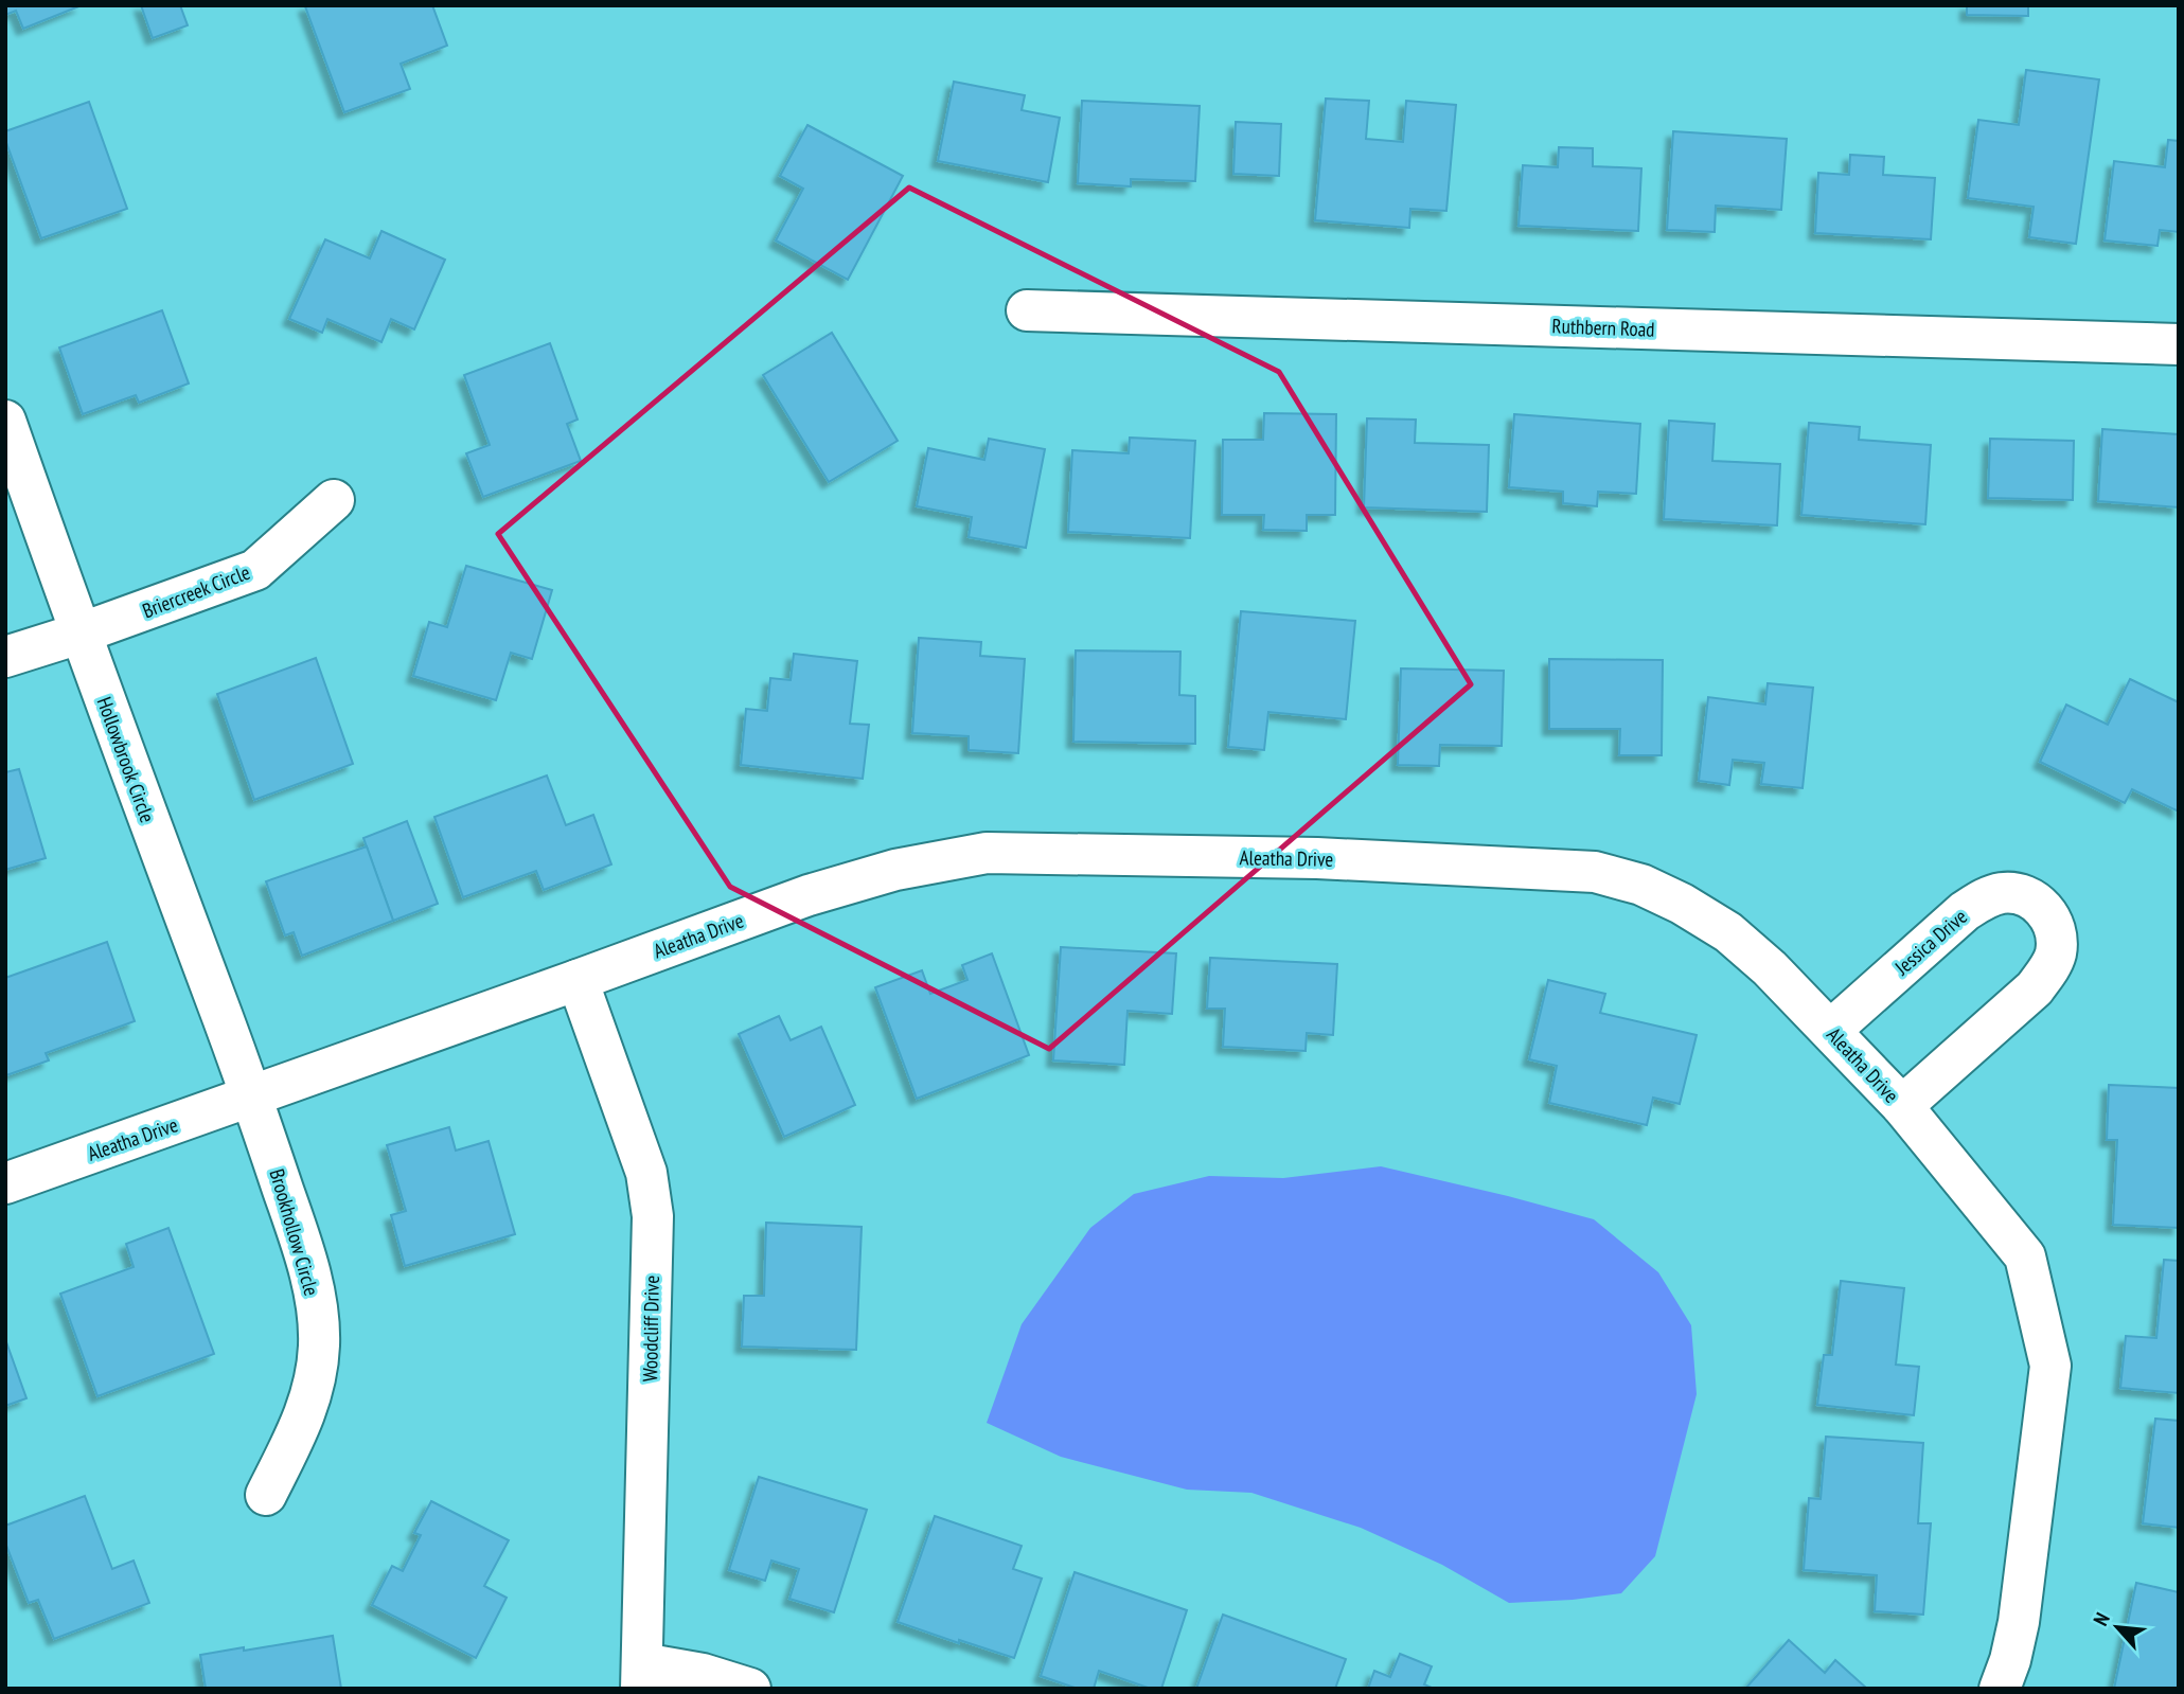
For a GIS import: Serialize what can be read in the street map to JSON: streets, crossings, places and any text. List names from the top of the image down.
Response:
{
  "streets": {
    "street": [
      "Ruthbern Road",
      "Briercreek Circle",
      "Hollowbrook Circle",
      "Aleatha Drive",
      "Jessica Drive",
      "Brookhollow Circle",
      "Woodcliff Drive"
    ]
  },
  "crossings": [
    ["Briercreek Circle", "Hollowbrook Circle"],
    ["Hollowbrook Circle", "Aleatha Drive"],
    ["Hollowbrook Circle", "Brookhollow Circle"],
    ["Aleatha Drive", "Jessica Drive"],
    ["Aleatha Drive", "Brookhollow Circle"],
    ["Aleatha Drive", "Woodcliff Drive"]
  ],
  "north": "top left"
}
